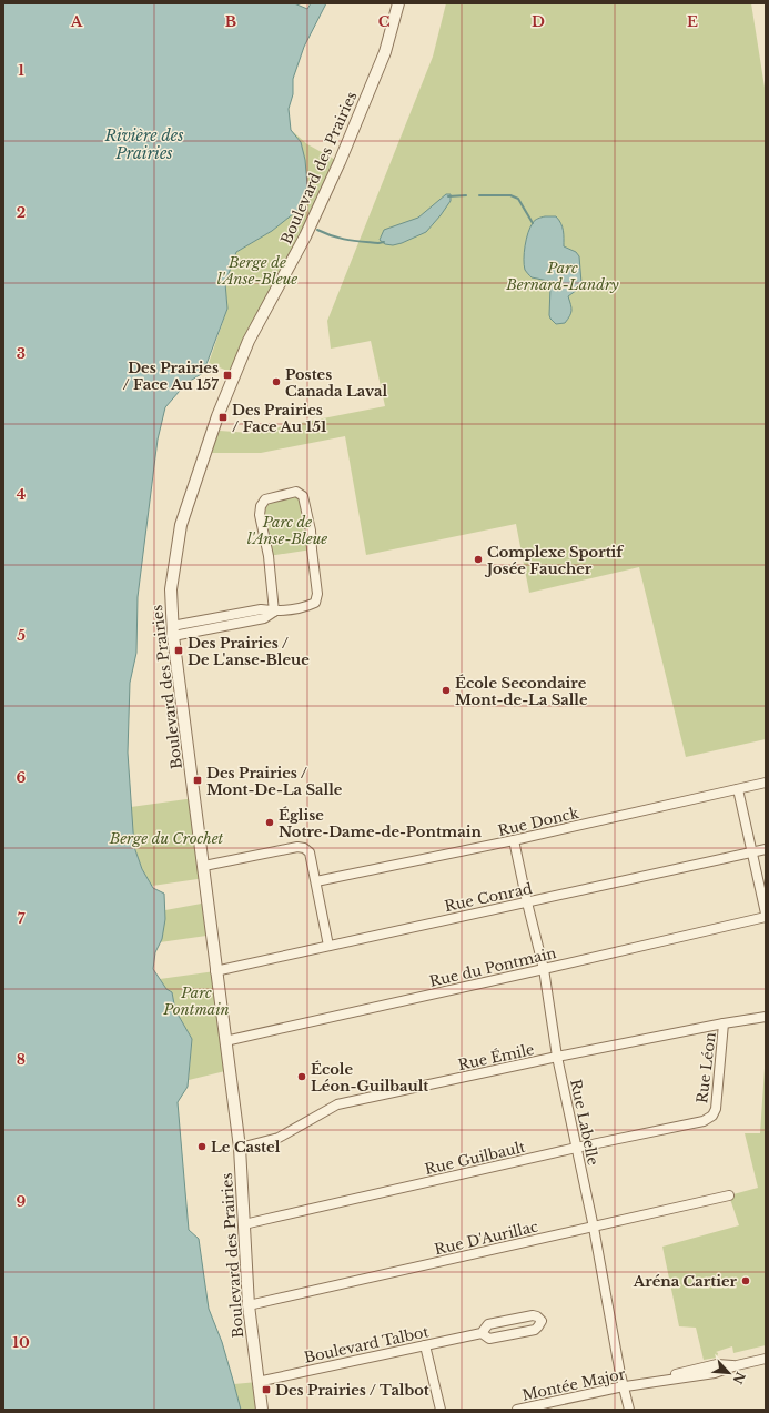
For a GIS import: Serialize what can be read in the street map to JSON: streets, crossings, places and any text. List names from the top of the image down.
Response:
{
  "streets": {
    "street": [
      "Boulevard des Prairies",
      "Rue Donck",
      "Rue Conrad",
      "Rue du Pontmain",
      "Rue Émile",
      "Rue Léon",
      "Rue Labelle",
      "Rue Guilbault",
      "Rue D'Aurillac",
      "Boulevard Talbot",
      "Montée Major"
    ]
  },
  "crossings": [
    ["Boulevard des Prairies", "Rue Conrad"],
    ["Boulevard des Prairies", "Rue du Pontmain"],
    ["Boulevard des Prairies", "Rue Émile"],
    ["Boulevard des Prairies", "Rue Guilbault"],
    ["Boulevard des Prairies", "Rue D'Aurillac"],
    ["Boulevard des Prairies", "Boulevard Talbot"],
    ["Rue Donck", "Rue Labelle"],
    ["Rue Conrad", "Rue Labelle"],
    ["Rue du Pontmain", "Rue Labelle"],
    ["Rue Émile", "Rue Léon"],
    ["Rue Émile", "Rue Labelle"],
    ["Rue Léon", "Rue Guilbault"],
    ["Rue Labelle", "Rue Guilbault"],
    ["Rue Labelle", "Rue D'Aurillac"],
    ["Rue Labelle", "Montée Major"]
  ],
  "water": ["Rivière des Prairies"],
  "parks": [
    "Berge de l'Anse-Bleue",
    "Parc Bernard-Landry",
    "Parc de l'Anse-Bleue",
    "Berge du Crochet",
    "Parc Pontmain"
  ],
  "places": {
    "transit": [
      "Des Prairies / Face Au 157",
      "Des Prairies / Face Au 151",
      "Des Prairies / De L'anse-Bleue",
      "Des Prairies / Mont-De-La Salle",
      "Des Prairies / Talbot"
    ],
    "other": [
      "Postes Canada Laval",
      "Complexe Sportif Josée Faucher",
      "École Secondaire Mont-de-La Salle",
      "Église Notre-Dame-de-Pontmain",
      "École Léon-Guilbault",
      "Le Castel",
      "Aréna Cartier"
    ]
  },
  "north": "bottom right",
  "grid": {
    "columns": [
      "A",
      "B",
      "C",
      "D",
      "E"
    ],
    "rows": [
      "1",
      "2",
      "3",
      "4",
      "5",
      "6",
      "7",
      "8",
      "9",
      "10"
    ]
  }
}
